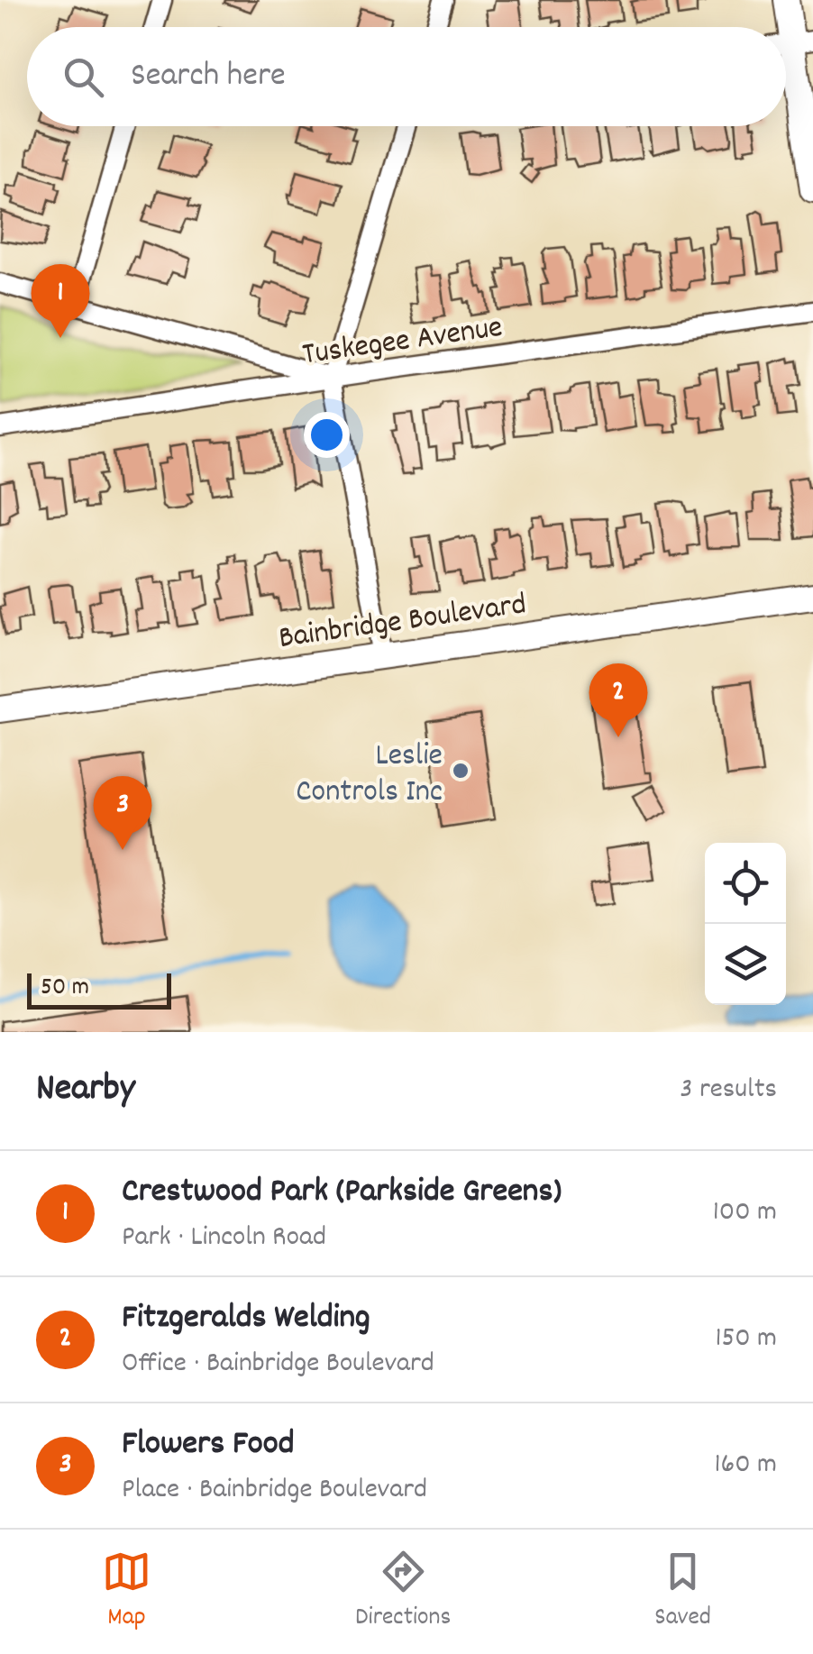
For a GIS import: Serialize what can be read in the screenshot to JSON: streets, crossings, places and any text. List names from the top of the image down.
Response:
{
  "streets": {
    "main road": ["Bainbridge Boulevard"],
    "street": ["Tuskegee Avenue"]
  },
  "places": ["Leslie Controls Inc"],
  "scale_bar": "50 m",
  "page": {
    "search": "Search here",
    "pins": ["1", "2", "3"],
    "scale": "50 m",
    "heading": ["Nearby", "3 results"],
    "list": [
      {
        "mark": "1",
        "name": "Crestwood Park (Parkside Greens)",
        "note": "Park · Lincoln Road",
        "value": "100 m"
      },
      {
        "mark": "2",
        "name": "Fitzgeralds Welding",
        "note": "Office · Bainbridge Boulevard",
        "value": "150 m"
      },
      {
        "mark": "3",
        "name": "Flowers Food",
        "note": "Place · Bainbridge Boulevard",
        "value": "160 m"
      }
    ],
    "nav": ["Map", "Directions", "Saved"]
  }
}
